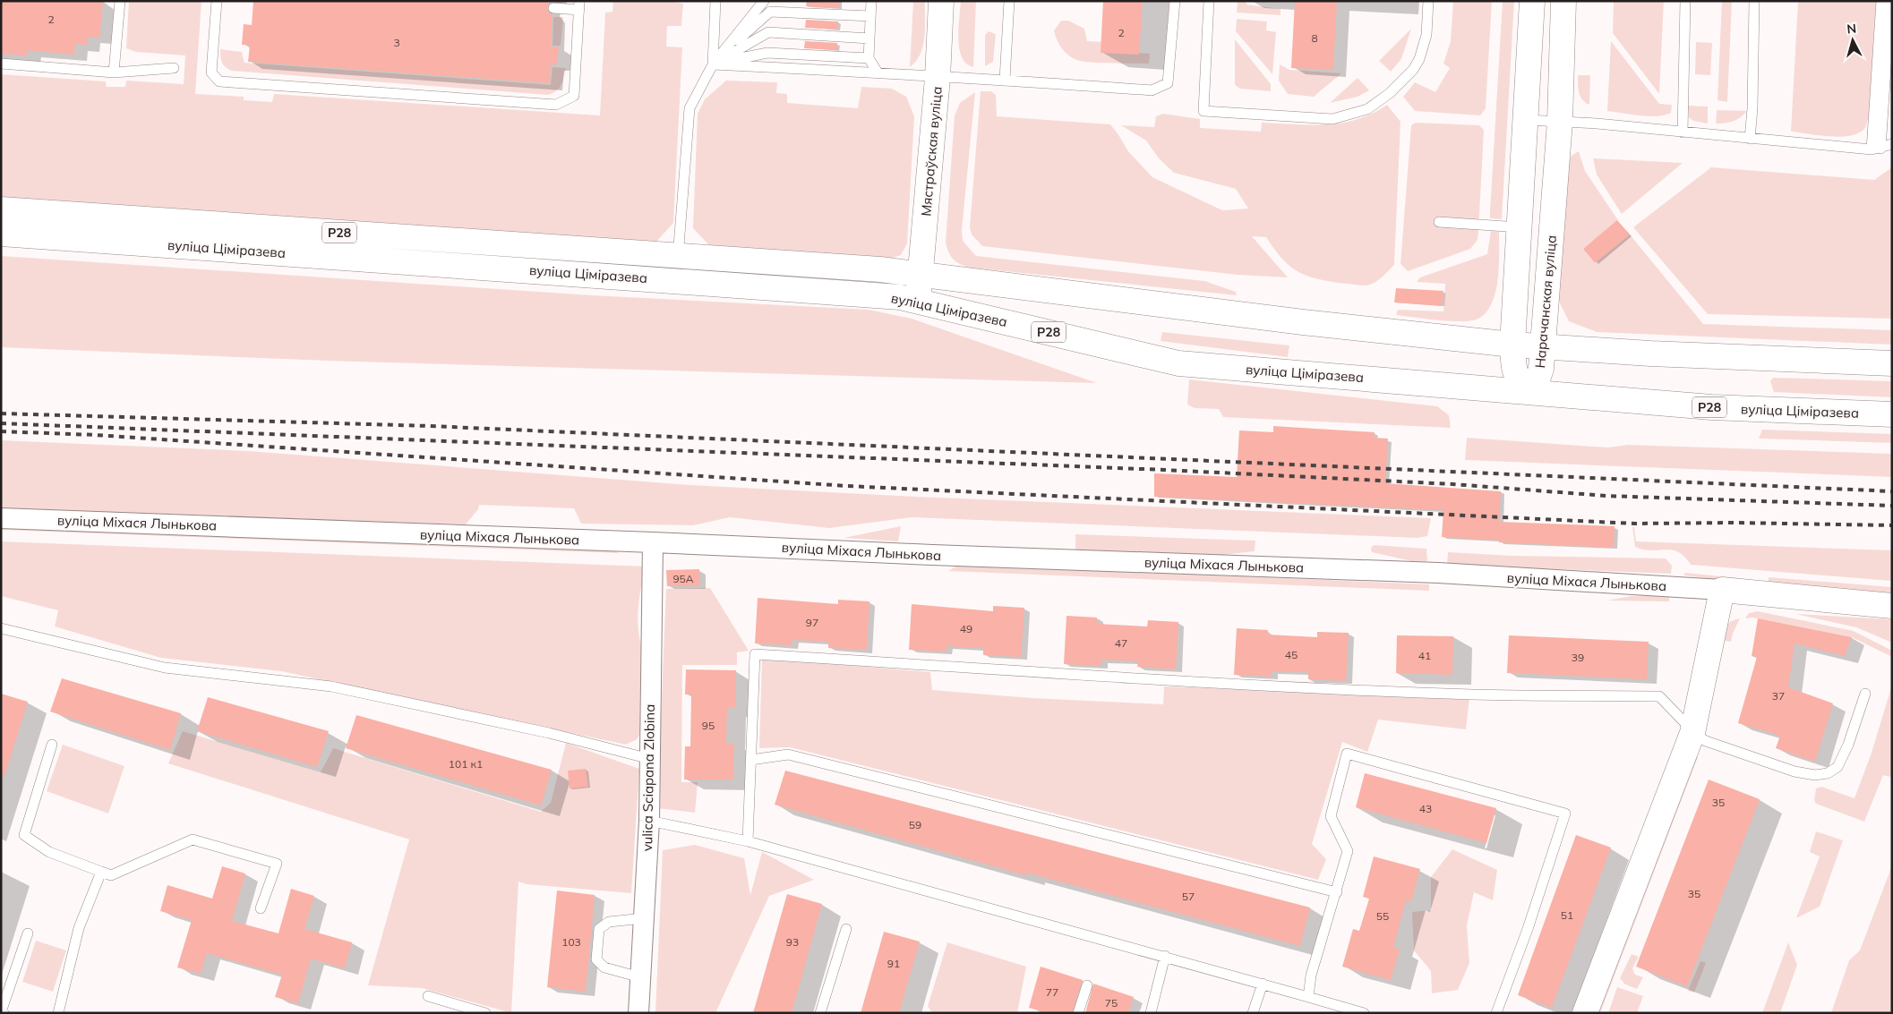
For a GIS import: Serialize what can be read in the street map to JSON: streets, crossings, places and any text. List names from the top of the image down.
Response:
{
  "streets": {
    "main road": [
      "Мястраўская вуліца",
      "Р28",
      "вуліца Ціміразева",
      "Нарачанская вуліца",
      "вуліца Міхася Лынькова"
    ],
    "street": ["vulica Sciapana Zlobina"]
  },
  "crossings": [
    ["Мястраўская вуліца", "вуліца Ціміразева"],
    ["вуліца Ціміразева", "Нарачанская вуліца"],
    ["вуліца Міхася Лынькова", "vulica Sciapana Zlobina"]
  ],
  "house_numbers": [
    "2",
    "2",
    "8",
    "3",
    "95А",
    "97",
    "49",
    "47",
    "45",
    "41",
    "39",
    "37",
    "95",
    "101 к1",
    "35",
    "43",
    "59",
    "35",
    "57",
    "51",
    "55",
    "103",
    "93",
    "91",
    "77",
    "75"
  ],
  "north": "top"
}
